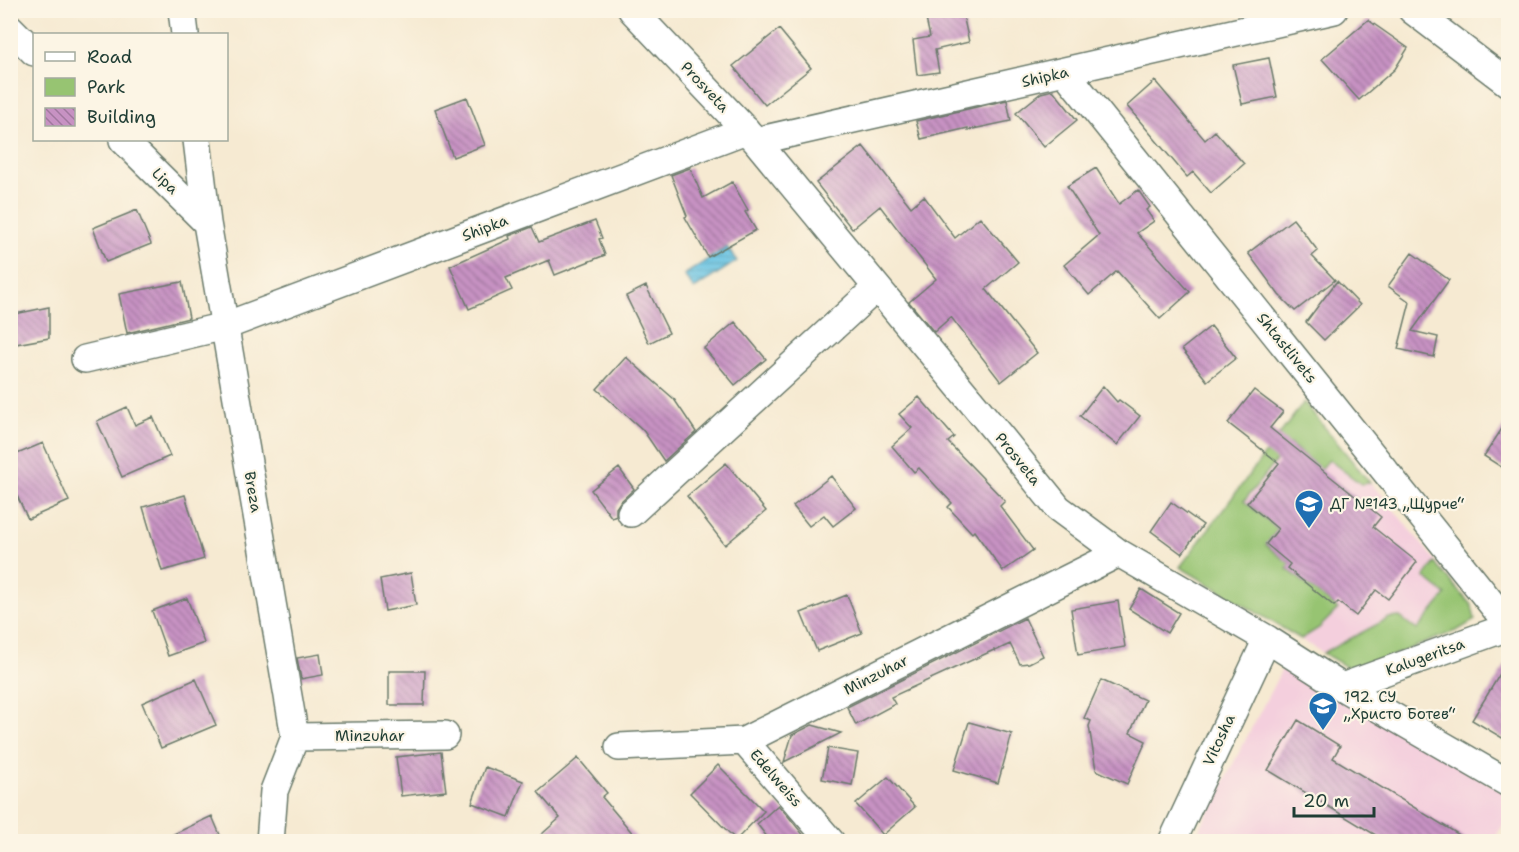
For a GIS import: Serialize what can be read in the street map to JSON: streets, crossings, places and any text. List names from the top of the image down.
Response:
{
  "streets": {
    "street": [
      "Shipka",
      "Prosveta",
      "Lipa",
      "Shtastlivets",
      "Breza",
      "Kalugeritsa",
      "Minzuhar",
      "Vitosha",
      "Edelweiss"
    ]
  },
  "crossings": [
    ["Shipka", "Prosveta"],
    ["Shipka", "Shtastlivets"],
    ["Shipka", "Breza"],
    ["Prosveta", "Kalugeritsa"],
    ["Prosveta", "Minzuhar"],
    ["Prosveta", "Vitosha"],
    ["Lipa", "Breza"],
    ["Shtastlivets", "Kalugeritsa"],
    ["Breza", "Minzuhar"],
    ["Minzuhar", "Edelweiss"]
  ],
  "places": {
    "school or university": ["ДГ №143 „Щурче“", "192. СУ „Христо Ботев“"]
  },
  "legend": ["Road", "Park", "Building"],
  "scale_bar": "20 m"
}
